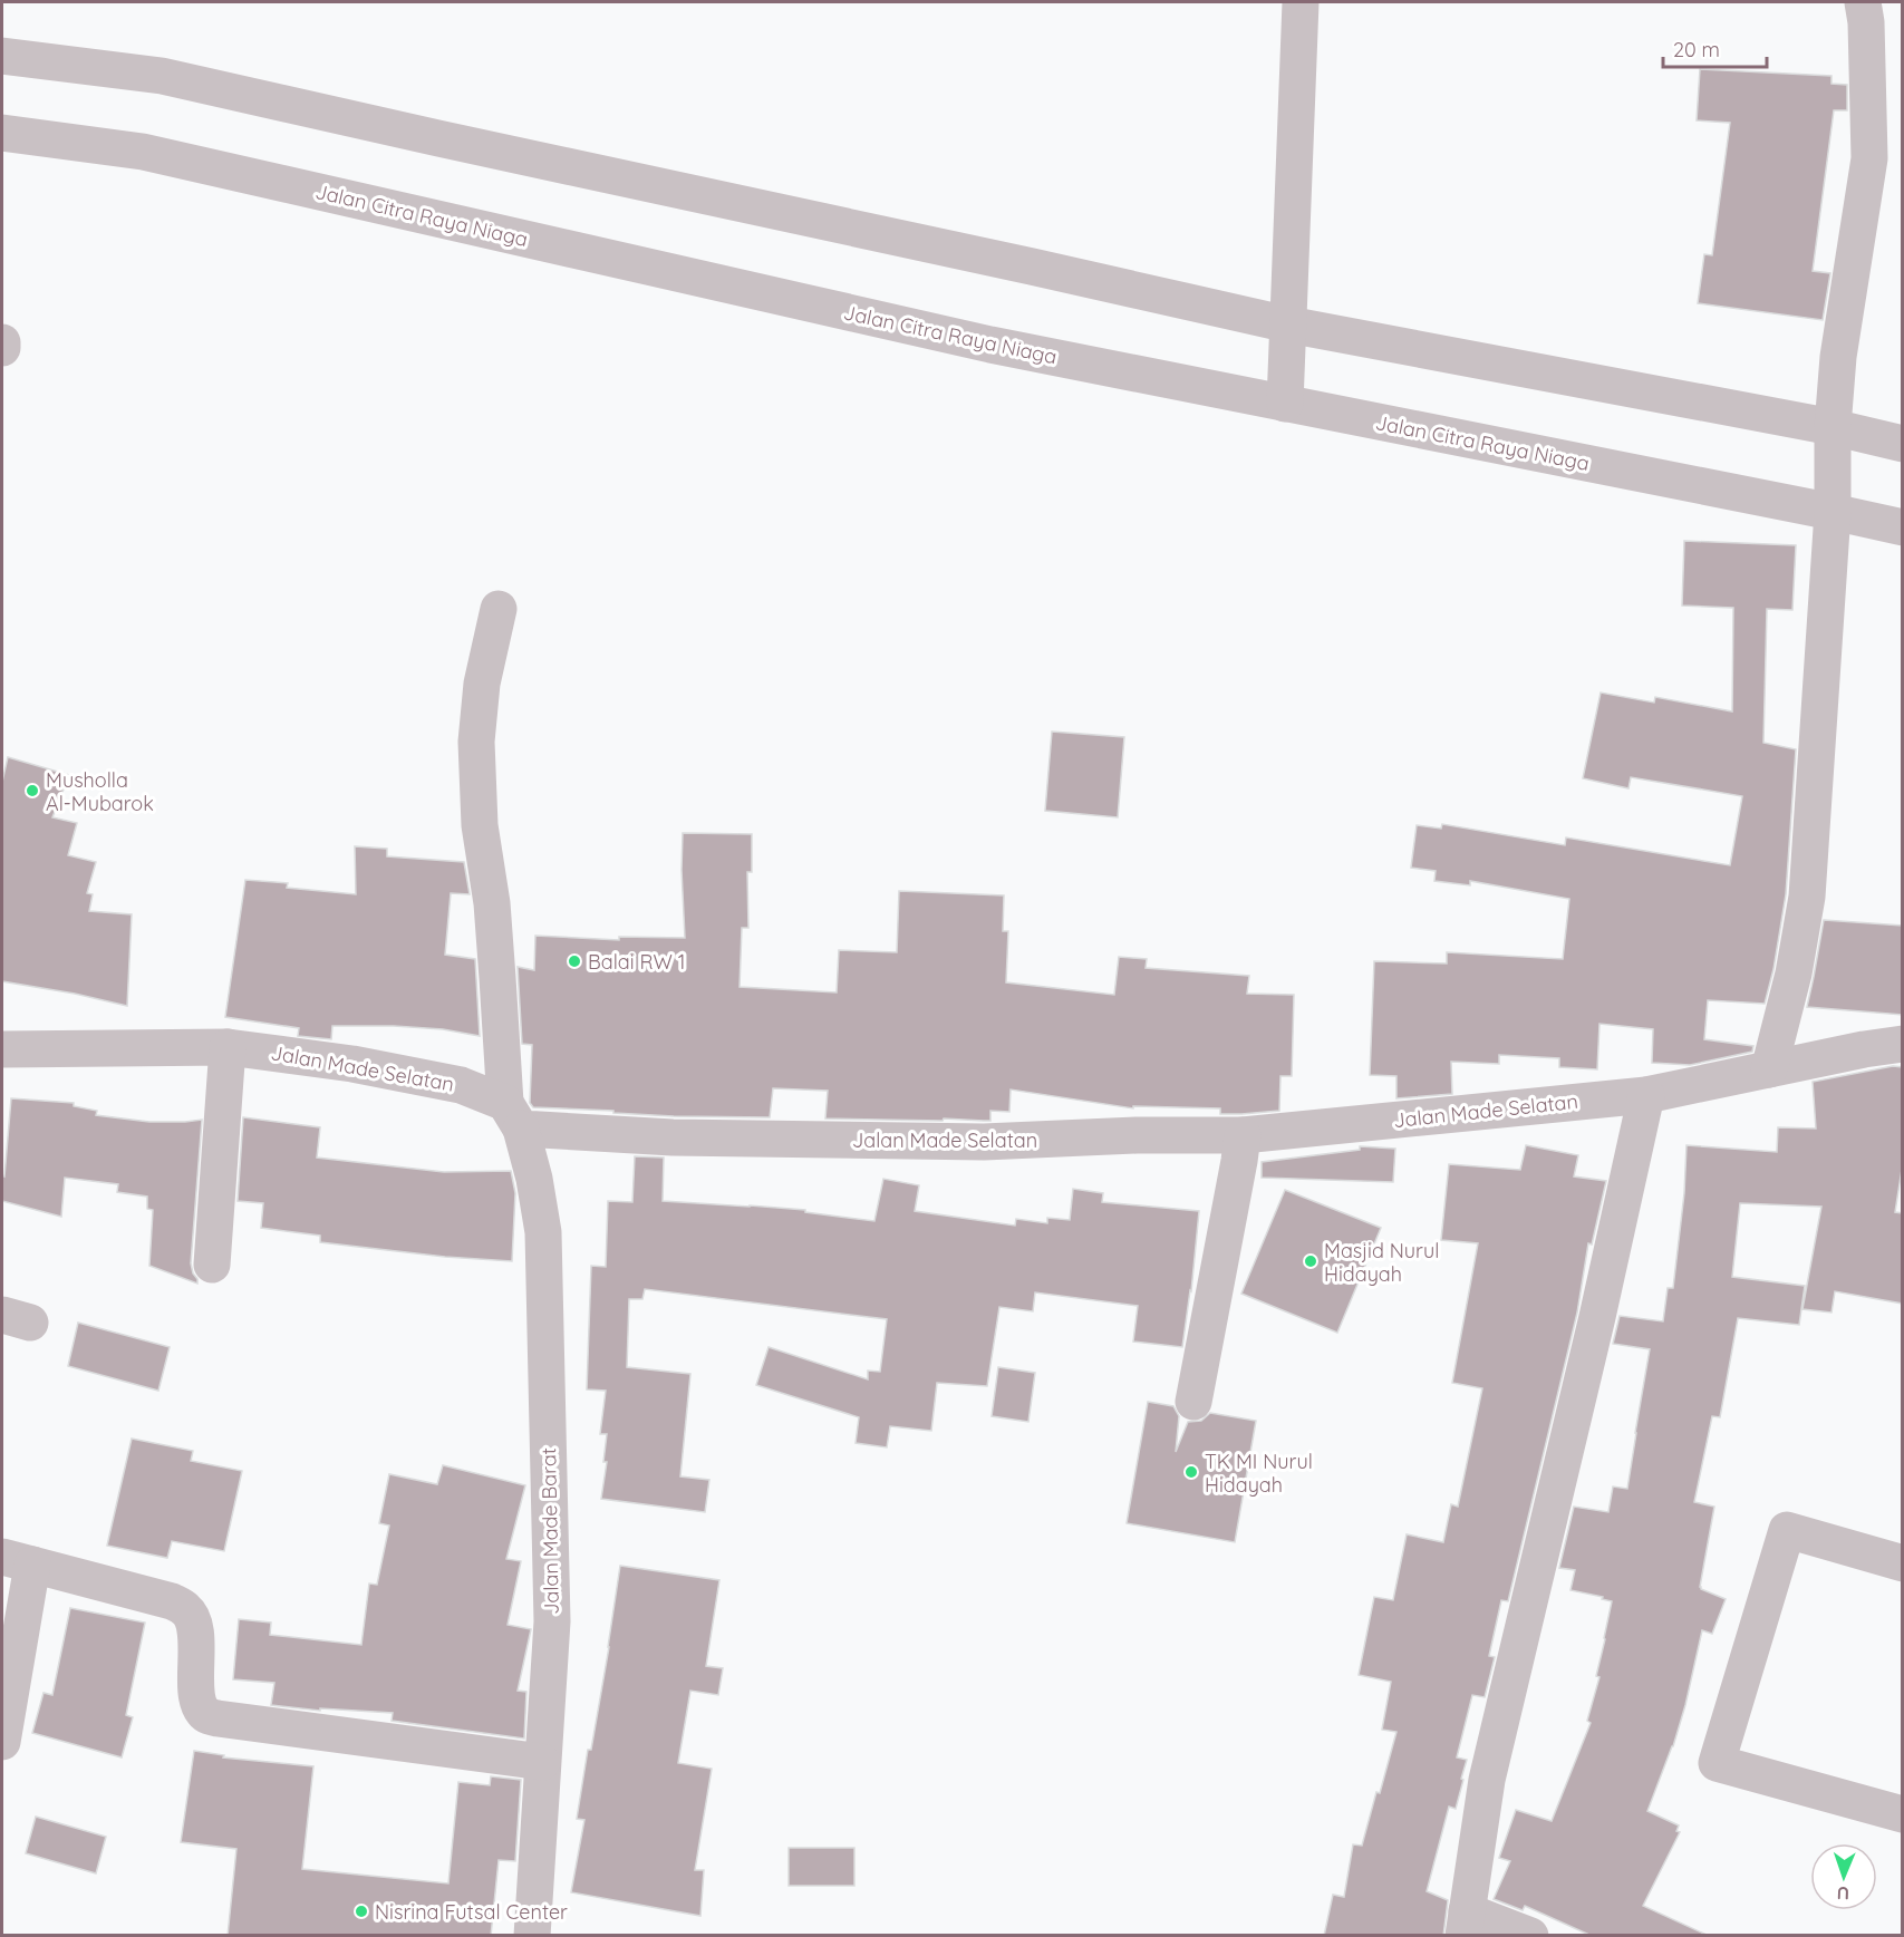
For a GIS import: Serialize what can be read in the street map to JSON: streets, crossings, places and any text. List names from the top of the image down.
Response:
{
  "streets": {
    "street": ["Jalan Citra Raya Niaga", "Jalan Made Selatan", "Jalan Made Barat"]
  },
  "crossings": [
    ["Jalan Made Selatan", "Jalan Made Barat"]
  ],
  "places": [
    "Musholla Al-Mubarok",
    "Balai RW 1",
    "Masjid Nurul Hidayah",
    "TK MI Nurul Hidayah",
    "Nisrina Futsal Center"
  ],
  "scale_bar": "20 m",
  "north": "bottom"
}
